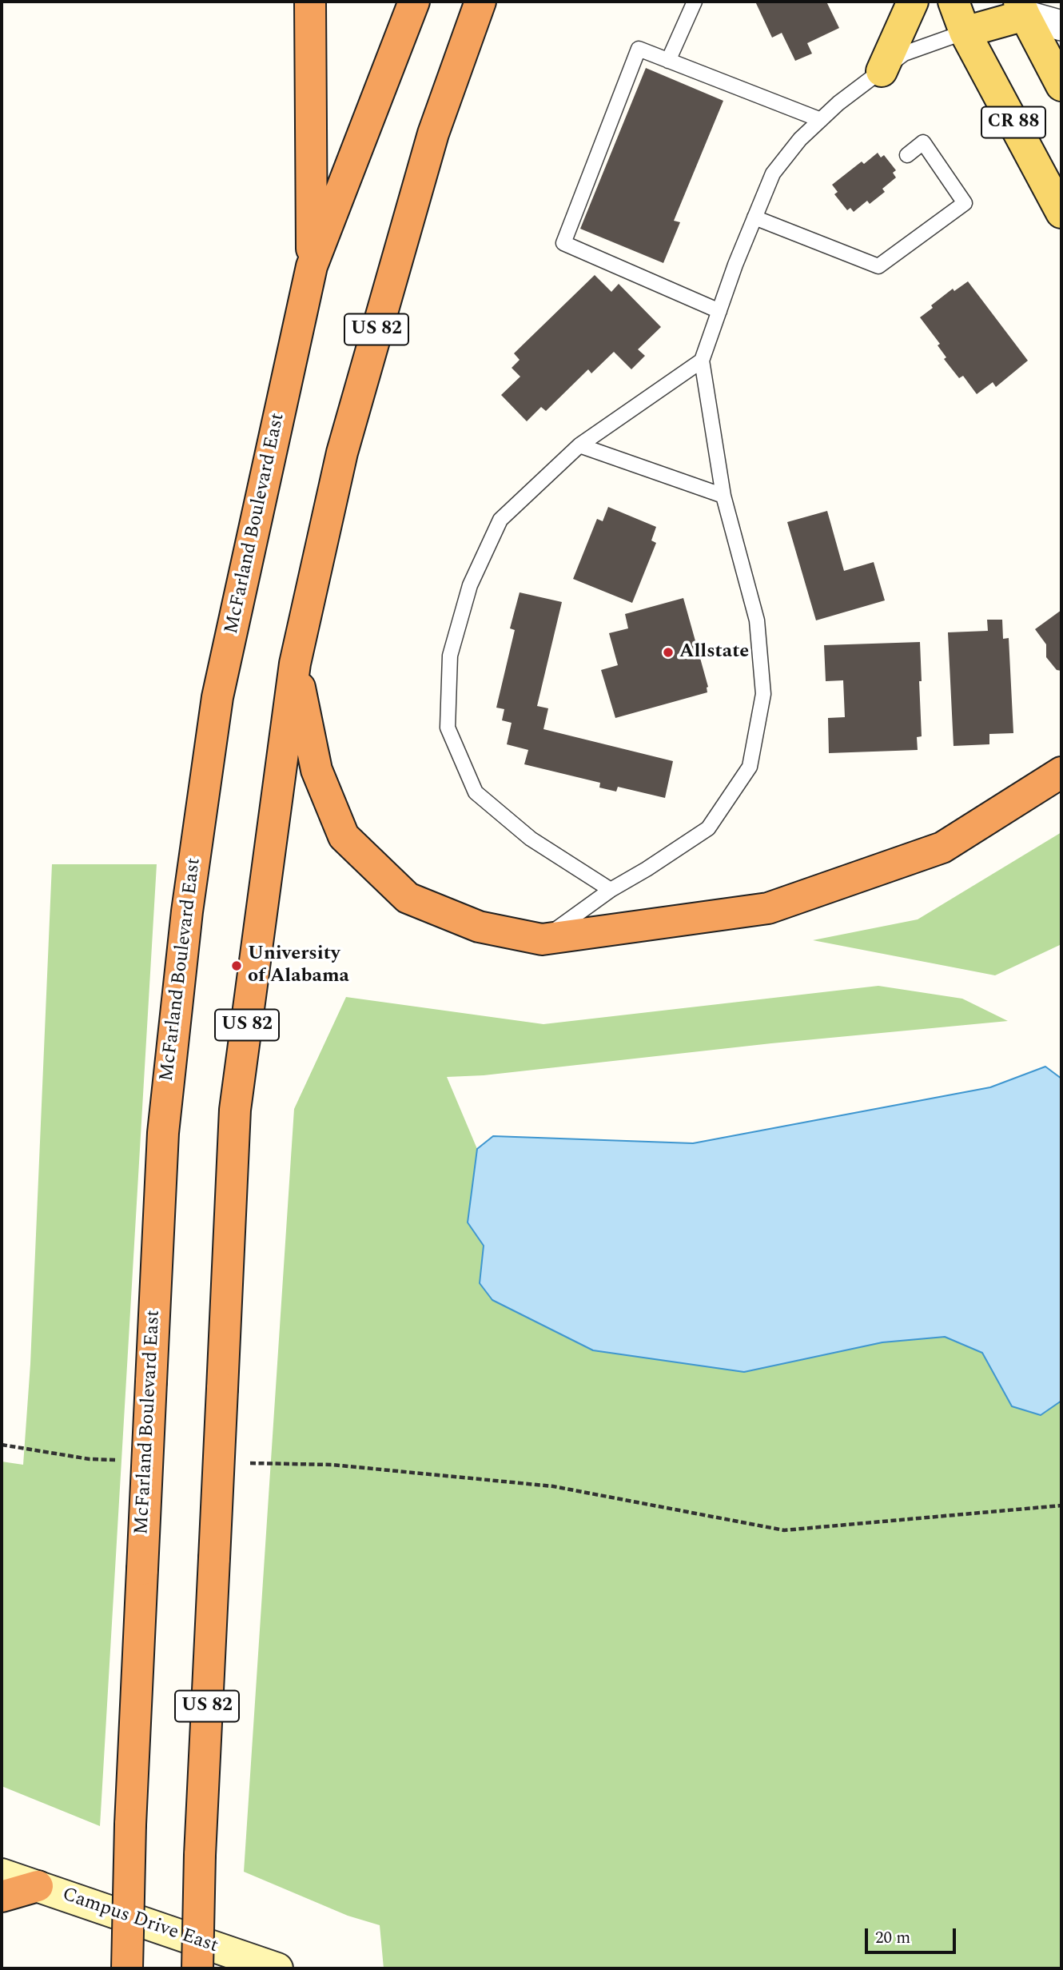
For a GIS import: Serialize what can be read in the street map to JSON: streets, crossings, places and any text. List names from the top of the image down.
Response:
{
  "streets": {
    "highway": ["US 82", "McFarland Boulevard East"],
    "main road": ["CR 88"],
    "street": ["Campus Drive East"]
  },
  "places": ["Allstate", "University of Alabama"],
  "scale_bar": "20 m"
}
